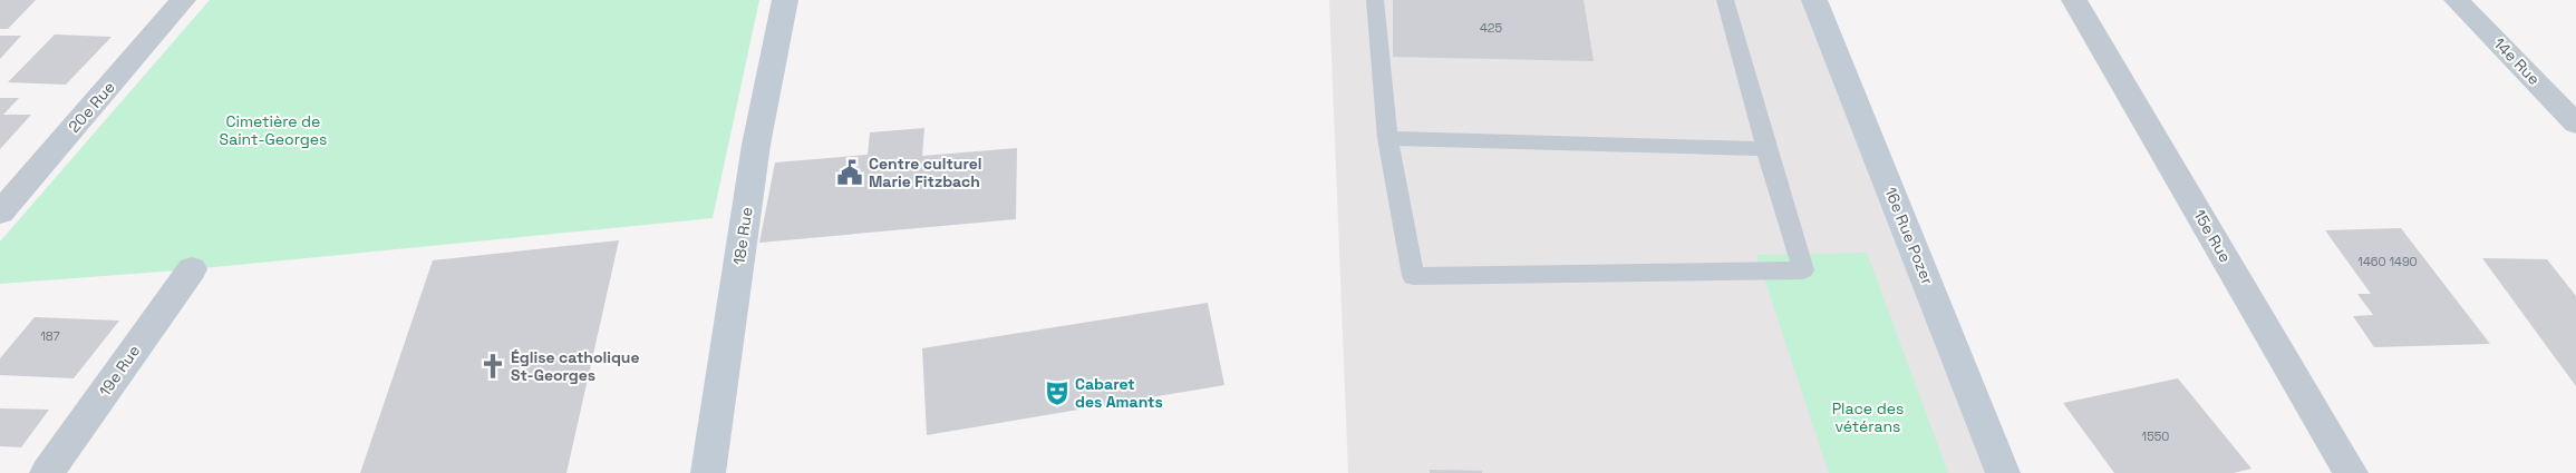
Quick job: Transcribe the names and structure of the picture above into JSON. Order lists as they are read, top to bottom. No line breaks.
{"streets":{"street":["14e Rue","20e Rue","18e Rue","16e Rue Pozer","15e Rue","19e Rue"]},"parks":["Cimetière de Saint-Georges","Place des vétérans"],"places":{"public building":["Centre culturel Marie Fitzbach"],"church":["Église catholique St-Georges"],"theatre":["Cabaret des Amants"]},"house_numbers":["425","1460 1490","187","1550"]}
